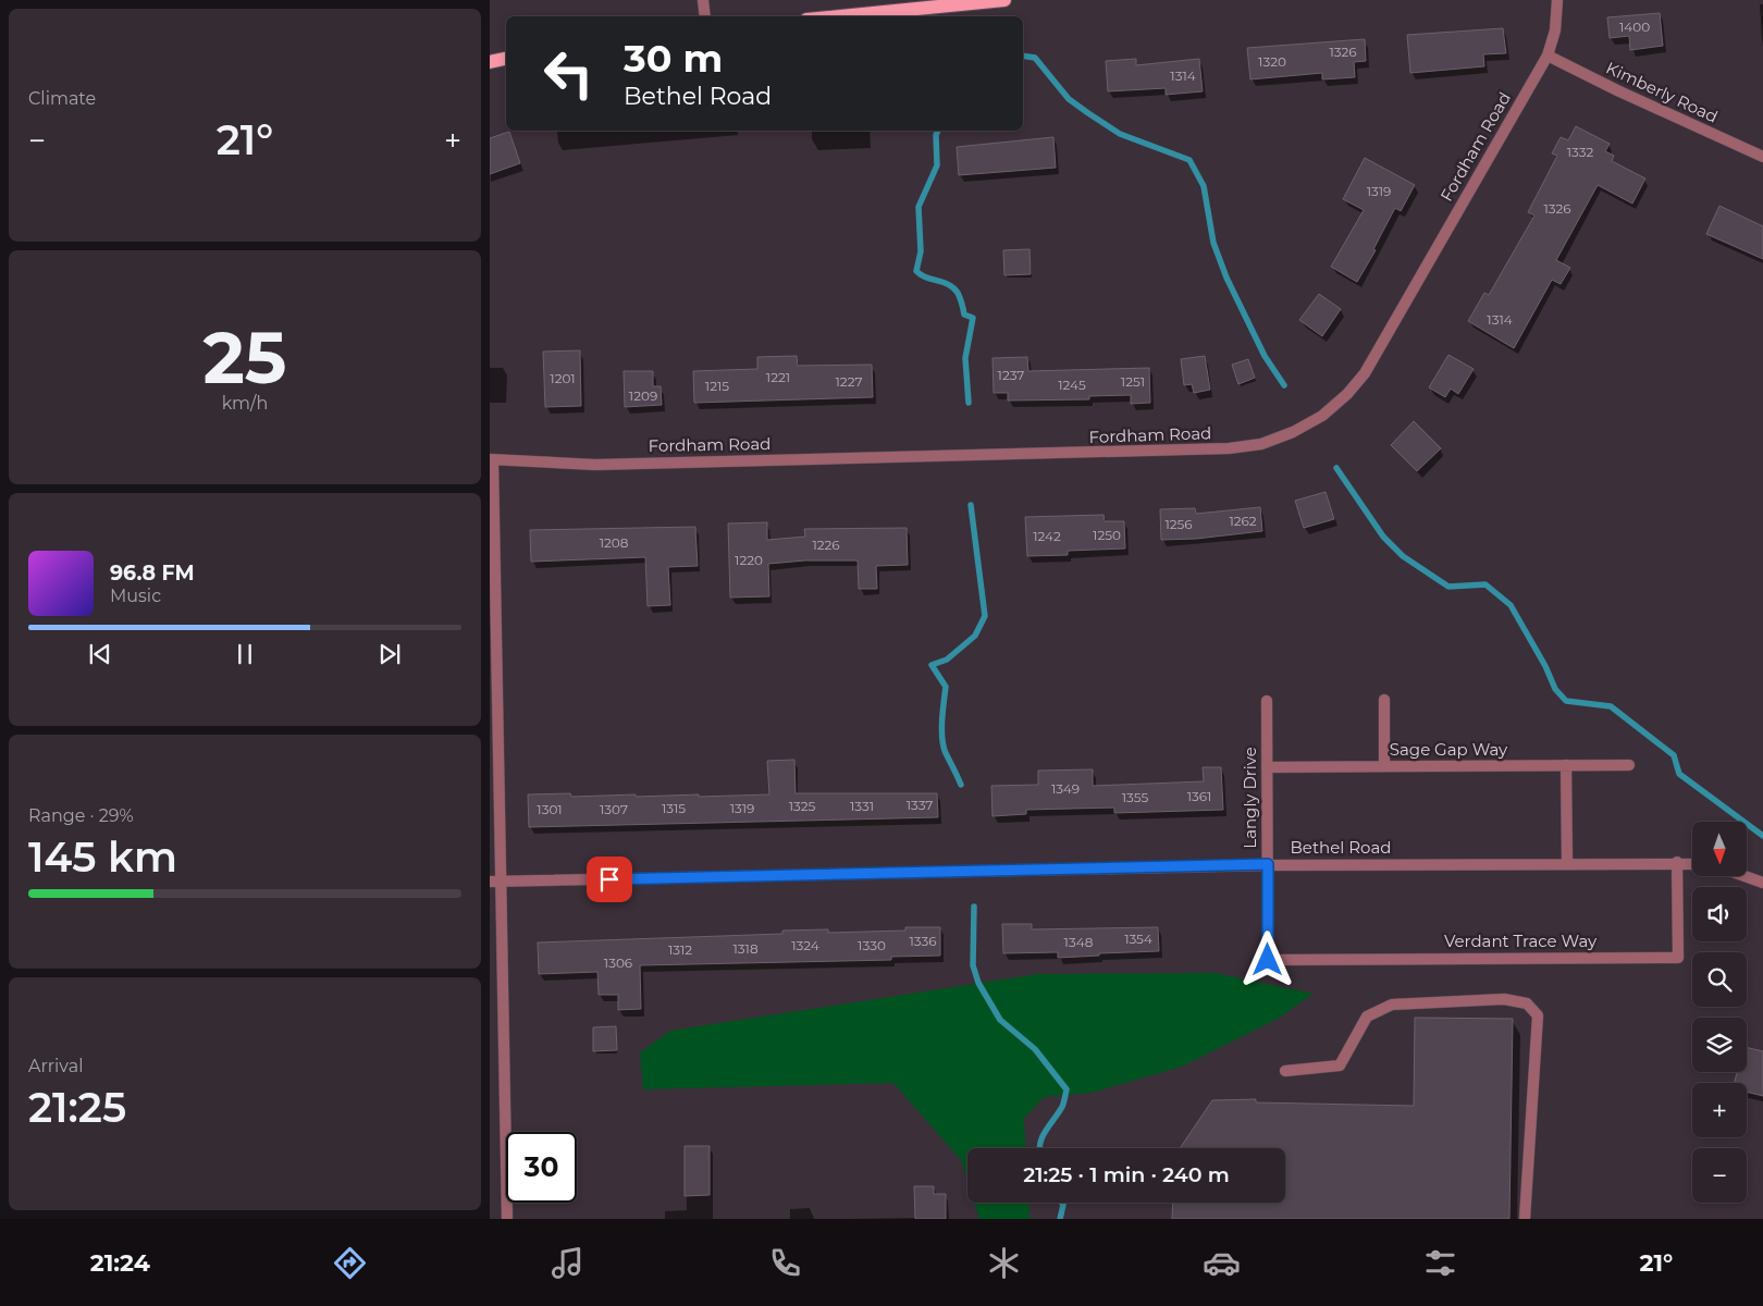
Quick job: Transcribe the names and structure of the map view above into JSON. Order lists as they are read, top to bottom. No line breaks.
{"streets":{"street":["Kimberly Road","Fordham Road","Sage Gap Way","Langly Drive","Bethel Road","Verdant Trace Way"]},"crossings":[["Kimberly Road","Fordham Road"],["Sage Gap Way","Langly Drive"],["Langly Drive","Bethel Road"],["Langly Drive","Verdant Trace Way"],["Bethel Road","Verdant Trace Way"]],"house_numbers":["1400","1326","1320","1314","1332","1319","1326","1314","1237","1221","1201","1227","1251","1245","1215","1209","1262","1256","1250","1242","1208","1226","1220","1349","1361","1355","1337","1325","1331","1315","1319","1301","1307","1354","1336","1348","1324","1330","1318","1312","1306"],"north":"bottom","page":{"tile":["Climate",["25","km/h"],["Range · 29%","145 km"],["Arrival","21:25"]],"turn":["30 m","Bethel Road"],"heat":["−","21°","+"],"song":["96.8 FM","Music"],"map_buttons":["+","−"],"limit":"30","trip":"21:25 · 1 min · 240 m","tabs":["21:24","21°"]}}
